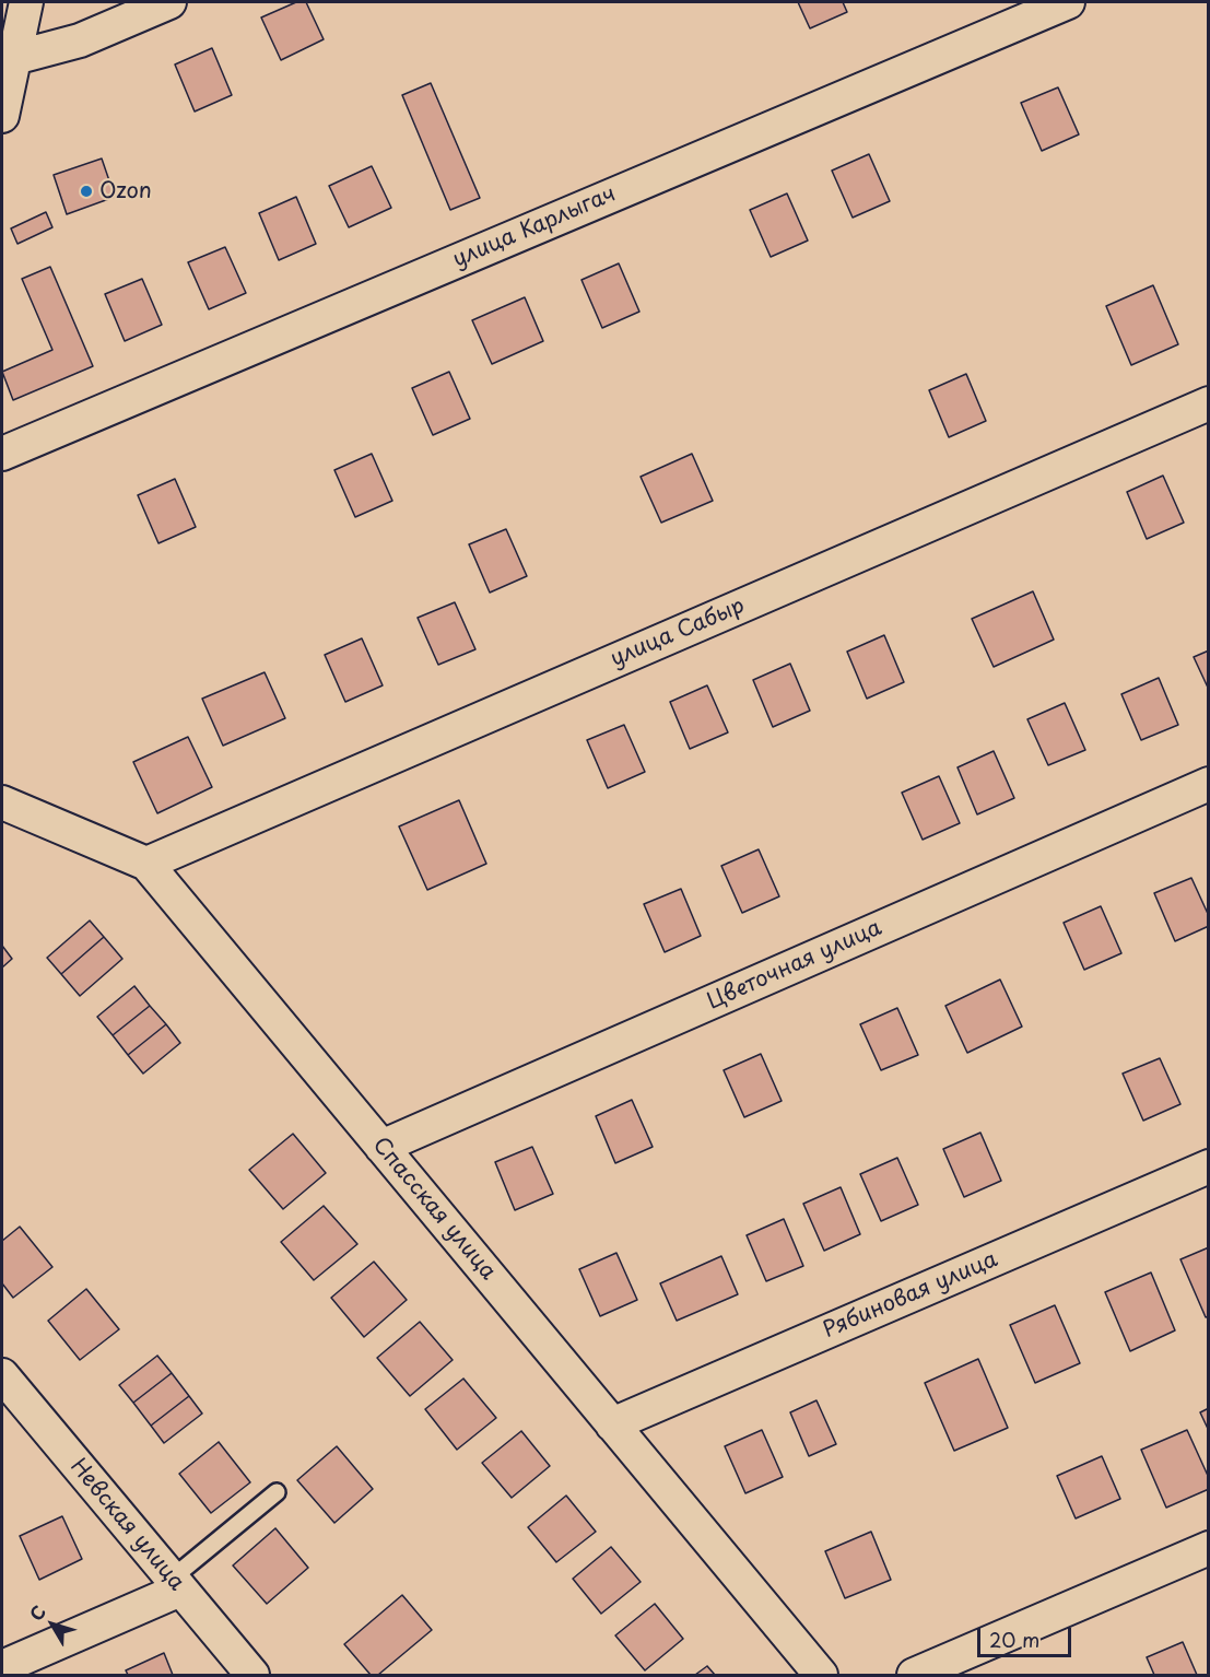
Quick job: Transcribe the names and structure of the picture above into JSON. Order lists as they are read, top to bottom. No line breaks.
{"streets":{"street":["улица Карлыгач","улица Сабыр","Цветочная улица","Спасская улица","Рябиновая улица","Невская улица"]},"crossings":[["улица Сабыр","Спасская улица"],["Цветочная улица","Спасская улица"],["Спасская улица","Рябиновая улица"]],"places":["Ozon"],"scale_bar":"20 m","north":"top left"}
